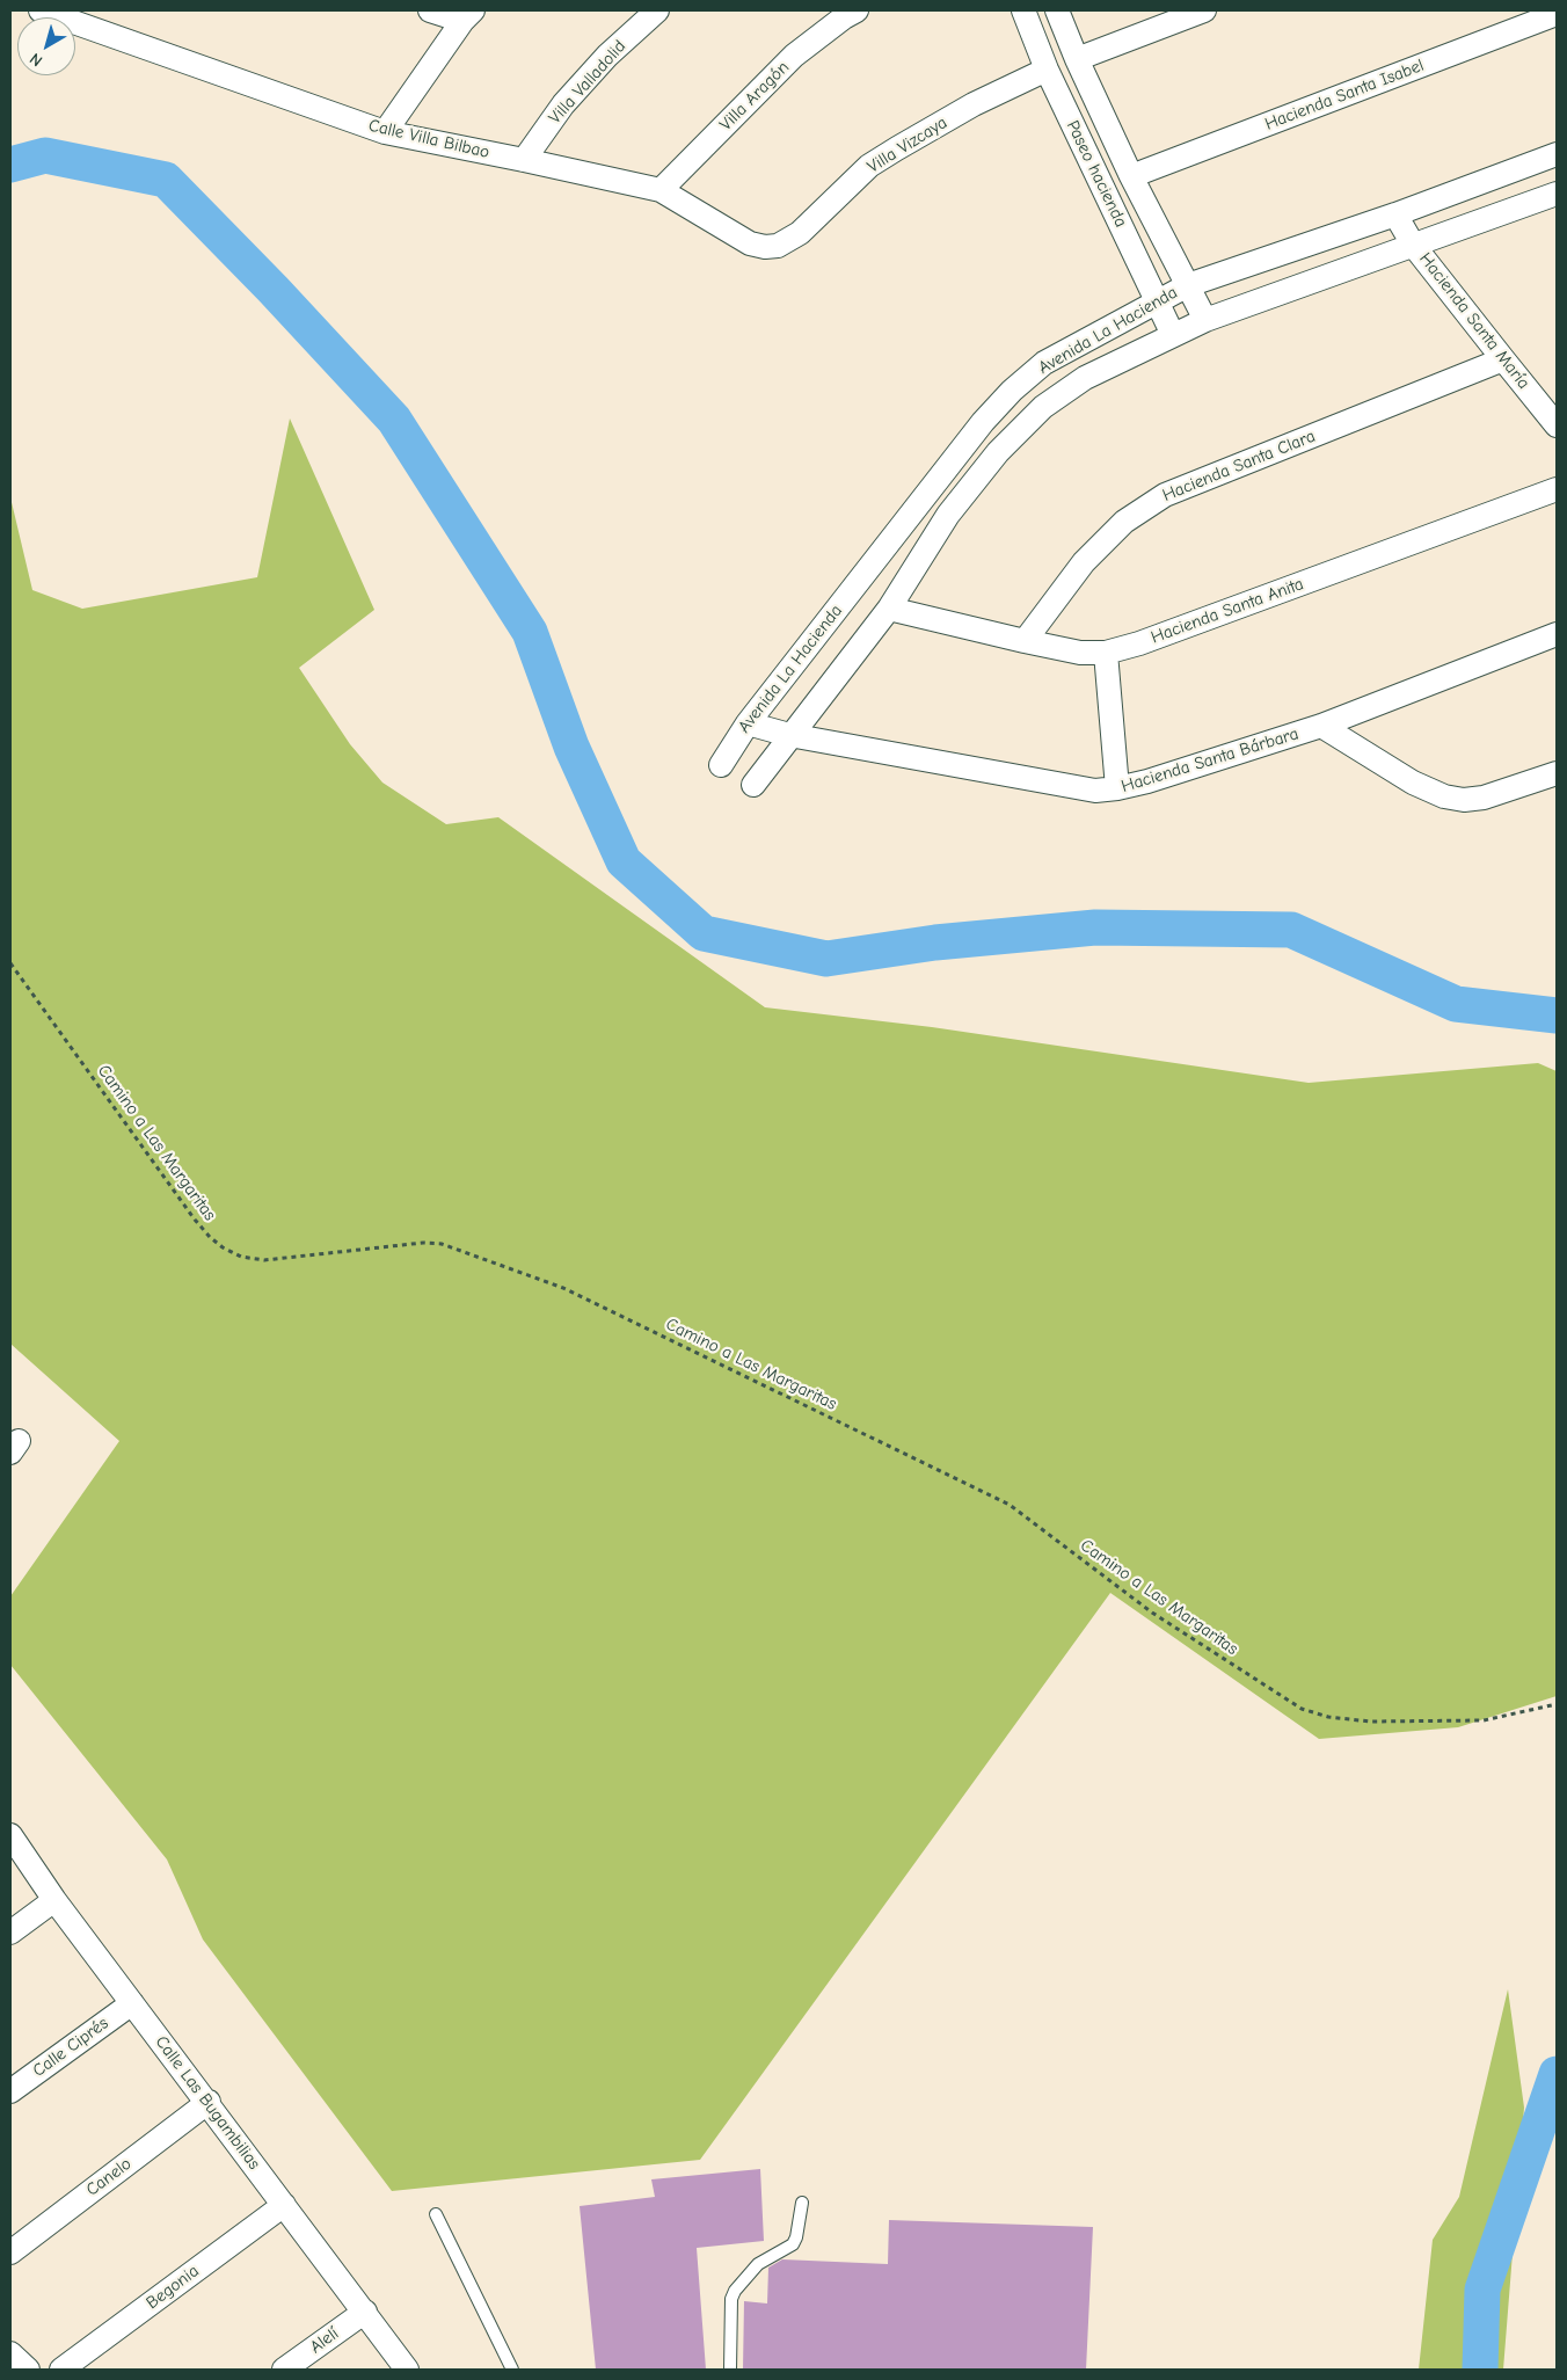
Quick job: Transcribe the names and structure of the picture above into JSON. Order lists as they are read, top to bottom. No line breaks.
{"streets":{"street":["Villa Valladolid","Hacienda Santa Isabel","Villa Aragón","Calle Villa Bilbao","Villa Vizcaya","Paseo hacienda","Hacienda Santa María","Avenida La Hacienda","Hacienda Santa Clara","Hacienda Santa Anita","Hacienda Santa Bárbara","Calle Ciprés","Calle Las Bugambilias","Canelo","Begonia","Alelí"],"path":["Camino a Las Margaritas"]},"crossings":[["Villa Valladolid","Calle Villa Bilbao"],["Hacienda Santa Isabel","Paseo hacienda"],["Villa Aragón","Calle Villa Bilbao"],["Calle Villa Bilbao","Villa Vizcaya"],["Villa Vizcaya","Paseo hacienda"],["Paseo hacienda","Avenida La Hacienda"],["Hacienda Santa María","Avenida La Hacienda"],["Hacienda Santa María","Hacienda Santa Clara"],["Avenida La Hacienda","Hacienda Santa Anita"],["Avenida La Hacienda","Hacienda Santa Bárbara"],["Hacienda Santa Clara","Hacienda Santa Anita"],["Calle Ciprés","Calle Las Bugambilias"],["Calle Las Bugambilias","Canelo"],["Calle Las Bugambilias","Begonia"],["Calle Las Bugambilias","Alelí"]],"north":"bottom left"}
